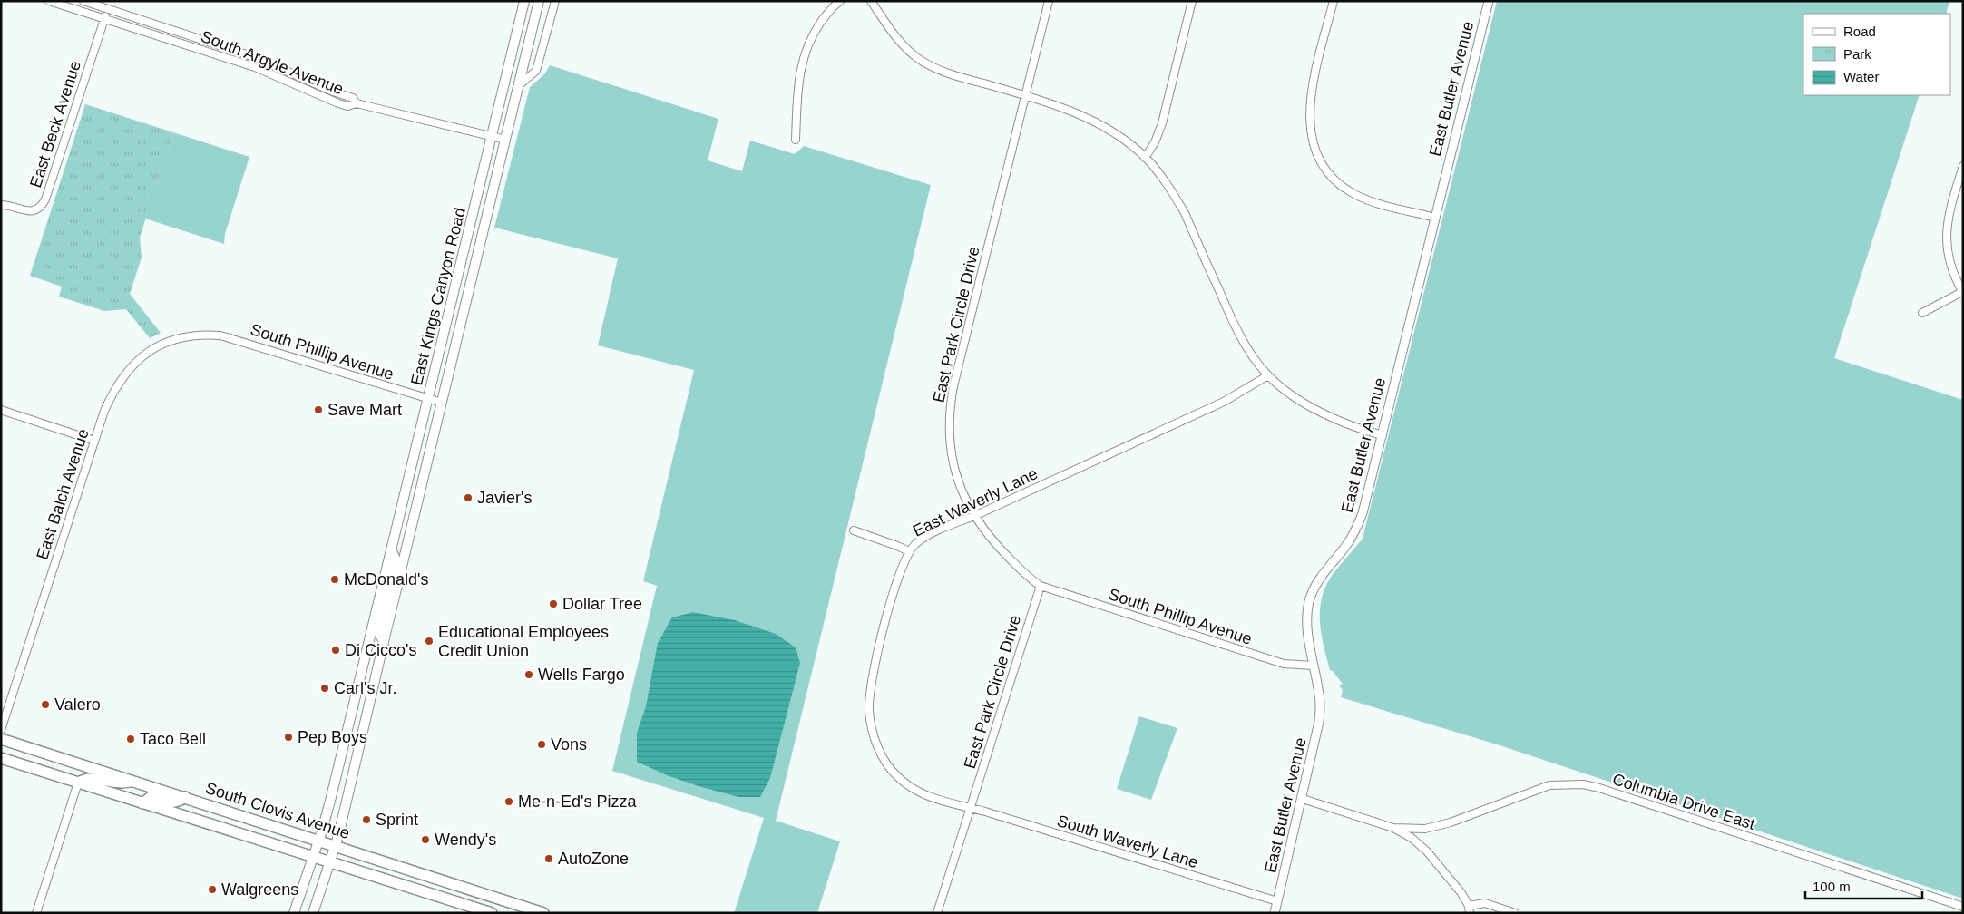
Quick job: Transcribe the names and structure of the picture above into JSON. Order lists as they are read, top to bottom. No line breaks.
{"streets":{"main road":["East Kings Canyon Road","South Clovis Avenue"],"street":["South Argyle Avenue","East Butler Avenue","East Beck Avenue","East Park Circle Drive","South Phillip Avenue","East Balch Avenue","East Waverly Lane","Columbia Drive East","South Waverly Lane"]},"crossings":[["South Argyle Avenue","East Beck Avenue"],["South Argyle Avenue","East Kings Canyon Road"],["East Butler Avenue","South Phillip Avenue"],["East Butler Avenue","South Waverly Lane"],["East Kings Canyon Road","South Phillip Avenue"],["East Kings Canyon Road","South Clovis Avenue"],["East Park Circle Drive","South Phillip Avenue"],["East Park Circle Drive","East Waverly Lane"],["East Park Circle Drive","South Waverly Lane"],["South Phillip Avenue","East Balch Avenue"],["East Waverly Lane","South Waverly Lane"]],"places":["Save Mart","Javier's","McDonald's","Dollar Tree","Educational Employees Credit Union","Di Cicco's","Wells Fargo","Carl's Jr.","Valero","Pep Boys","Taco Bell","Vons","Me-n-Ed's Pizza","Sprint","Wendy's","AutoZone","Walgreens"],"legend":["Road","Park","Water"],"scale_bar":"100 m"}
